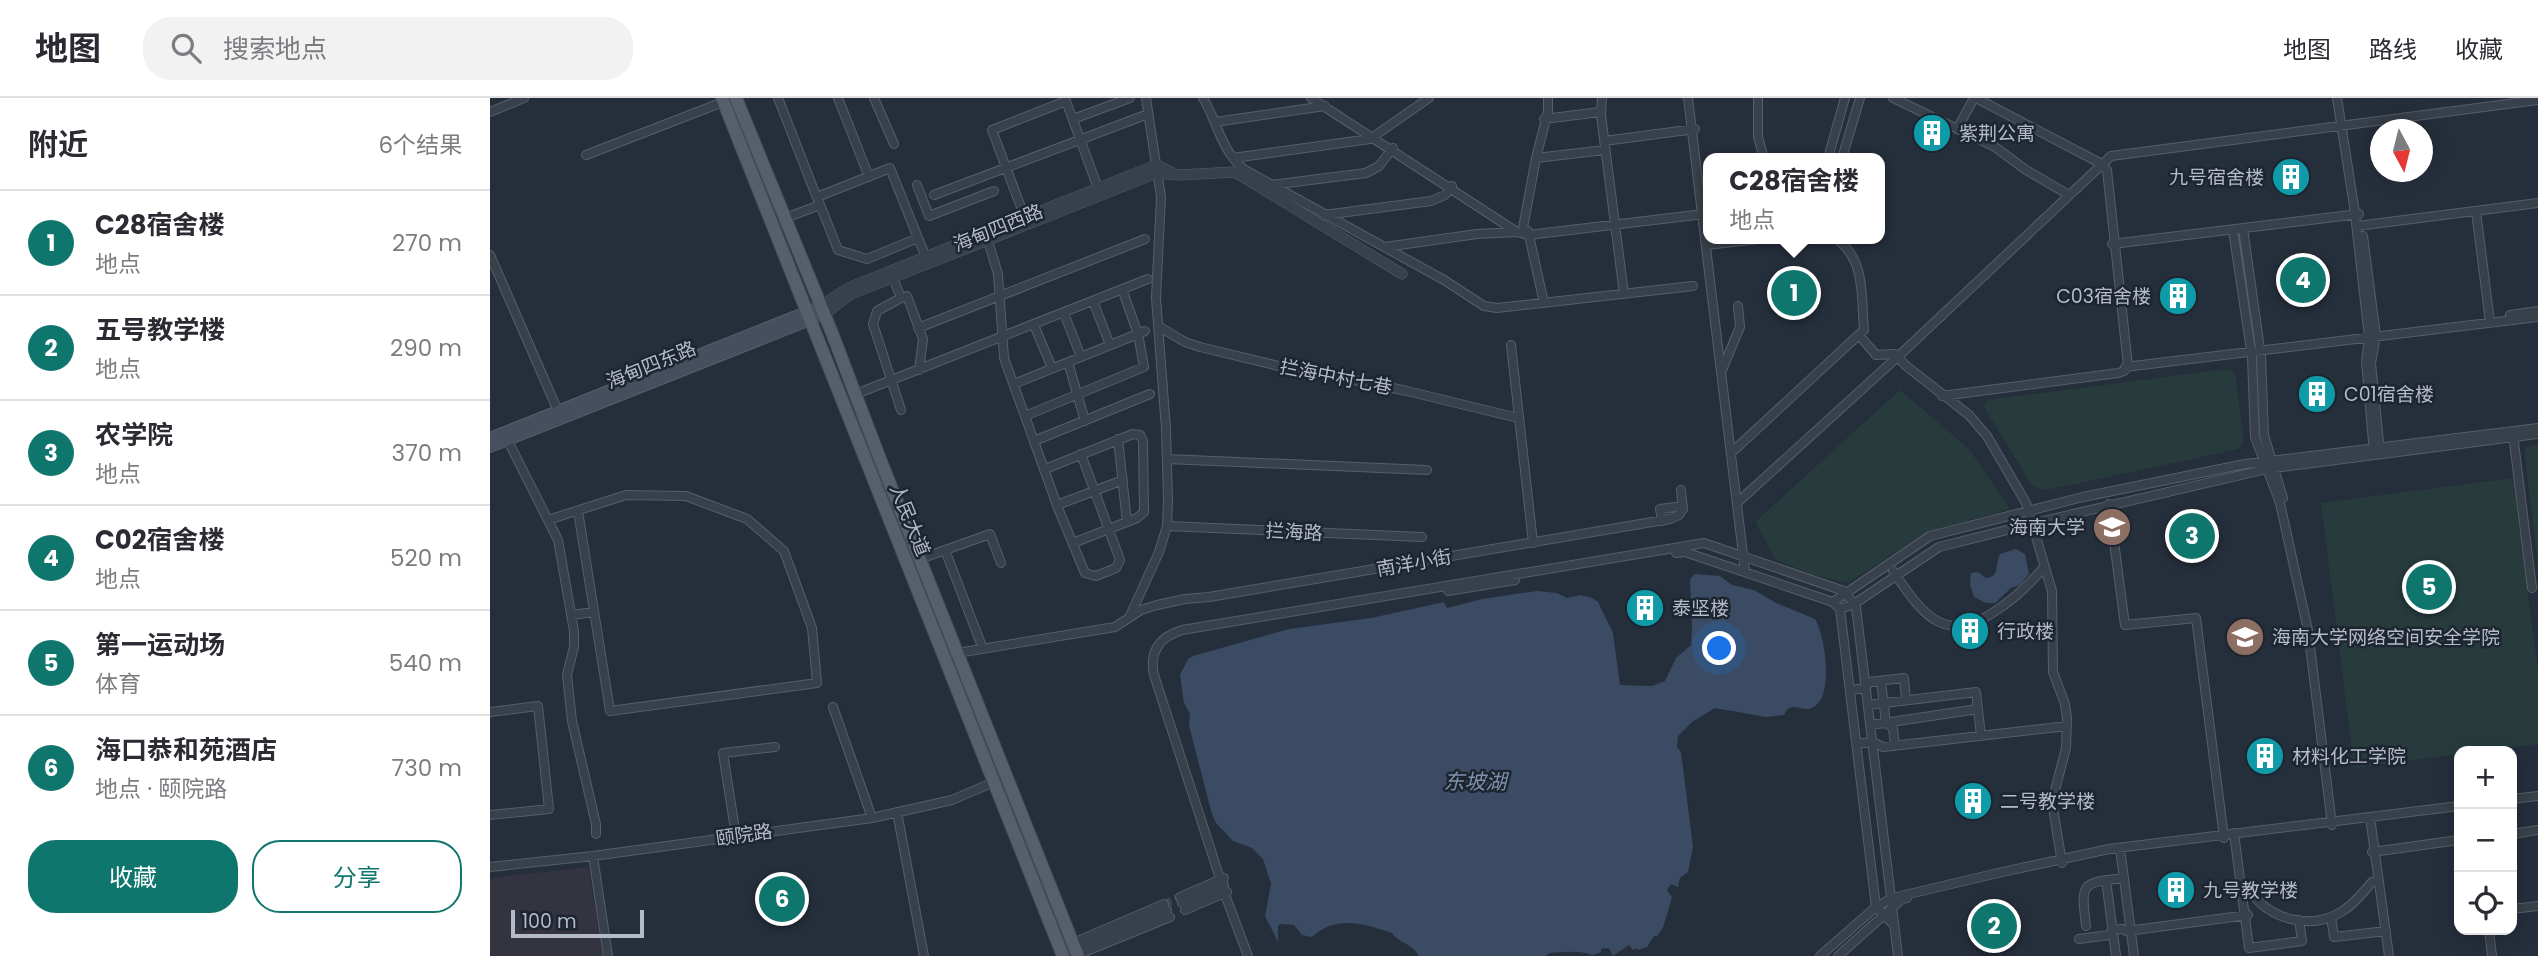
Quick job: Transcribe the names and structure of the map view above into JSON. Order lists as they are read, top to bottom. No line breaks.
{"streets":{"main road":["海甸四东路","人民大道"],"street":["海甸四西路","拦海中村七巷","拦海路","南洋小街","颐院路"]},"crossings":[["海甸四西路","海甸四东路"],["海甸四西路","人民大道"],["海甸四东路","人民大道"],["人民大道","南洋小街"],["人民大道","颐院路"]],"water":["东坡湖"],"places":{"building":["紫荆公寓","九号宿舍楼","C03宿舍楼","C01宿舍楼","泰坚楼","行政楼","材料化工学院","二号教学楼","九号教学楼"],"school or university":["海南大学","海南大学网络空间安全学院"]},"scale_bar":"100 m","north":"bottom","page":{"header":"地图","search":"搜索地点","nav":["地图","路线","收藏"],"heading":["附近","6个结果"],"popup":["C28宿舍楼","地点"],"list":[{"mark":"1","name":"C28宿舍楼","note":"地点","value":"270 m"},{"mark":"2","name":"五号教学楼","note":"地点","value":"290 m"},{"mark":"3","name":"农学院","note":"地点","value":"370 m"},{"mark":"4","name":"C02宿舍楼","note":"地点","value":"520 m"},{"mark":"5","name":"第一运动场","note":"体育","value":"540 m"},{"mark":"6","name":"海口恭和苑酒店","note":"地点 · 颐院路","value":"730 m"}],"pins":["4","1","3","5","6","2"],"map_buttons":["+","−"],"buttons":["收藏","分享"],"scale":"100 m"}}
